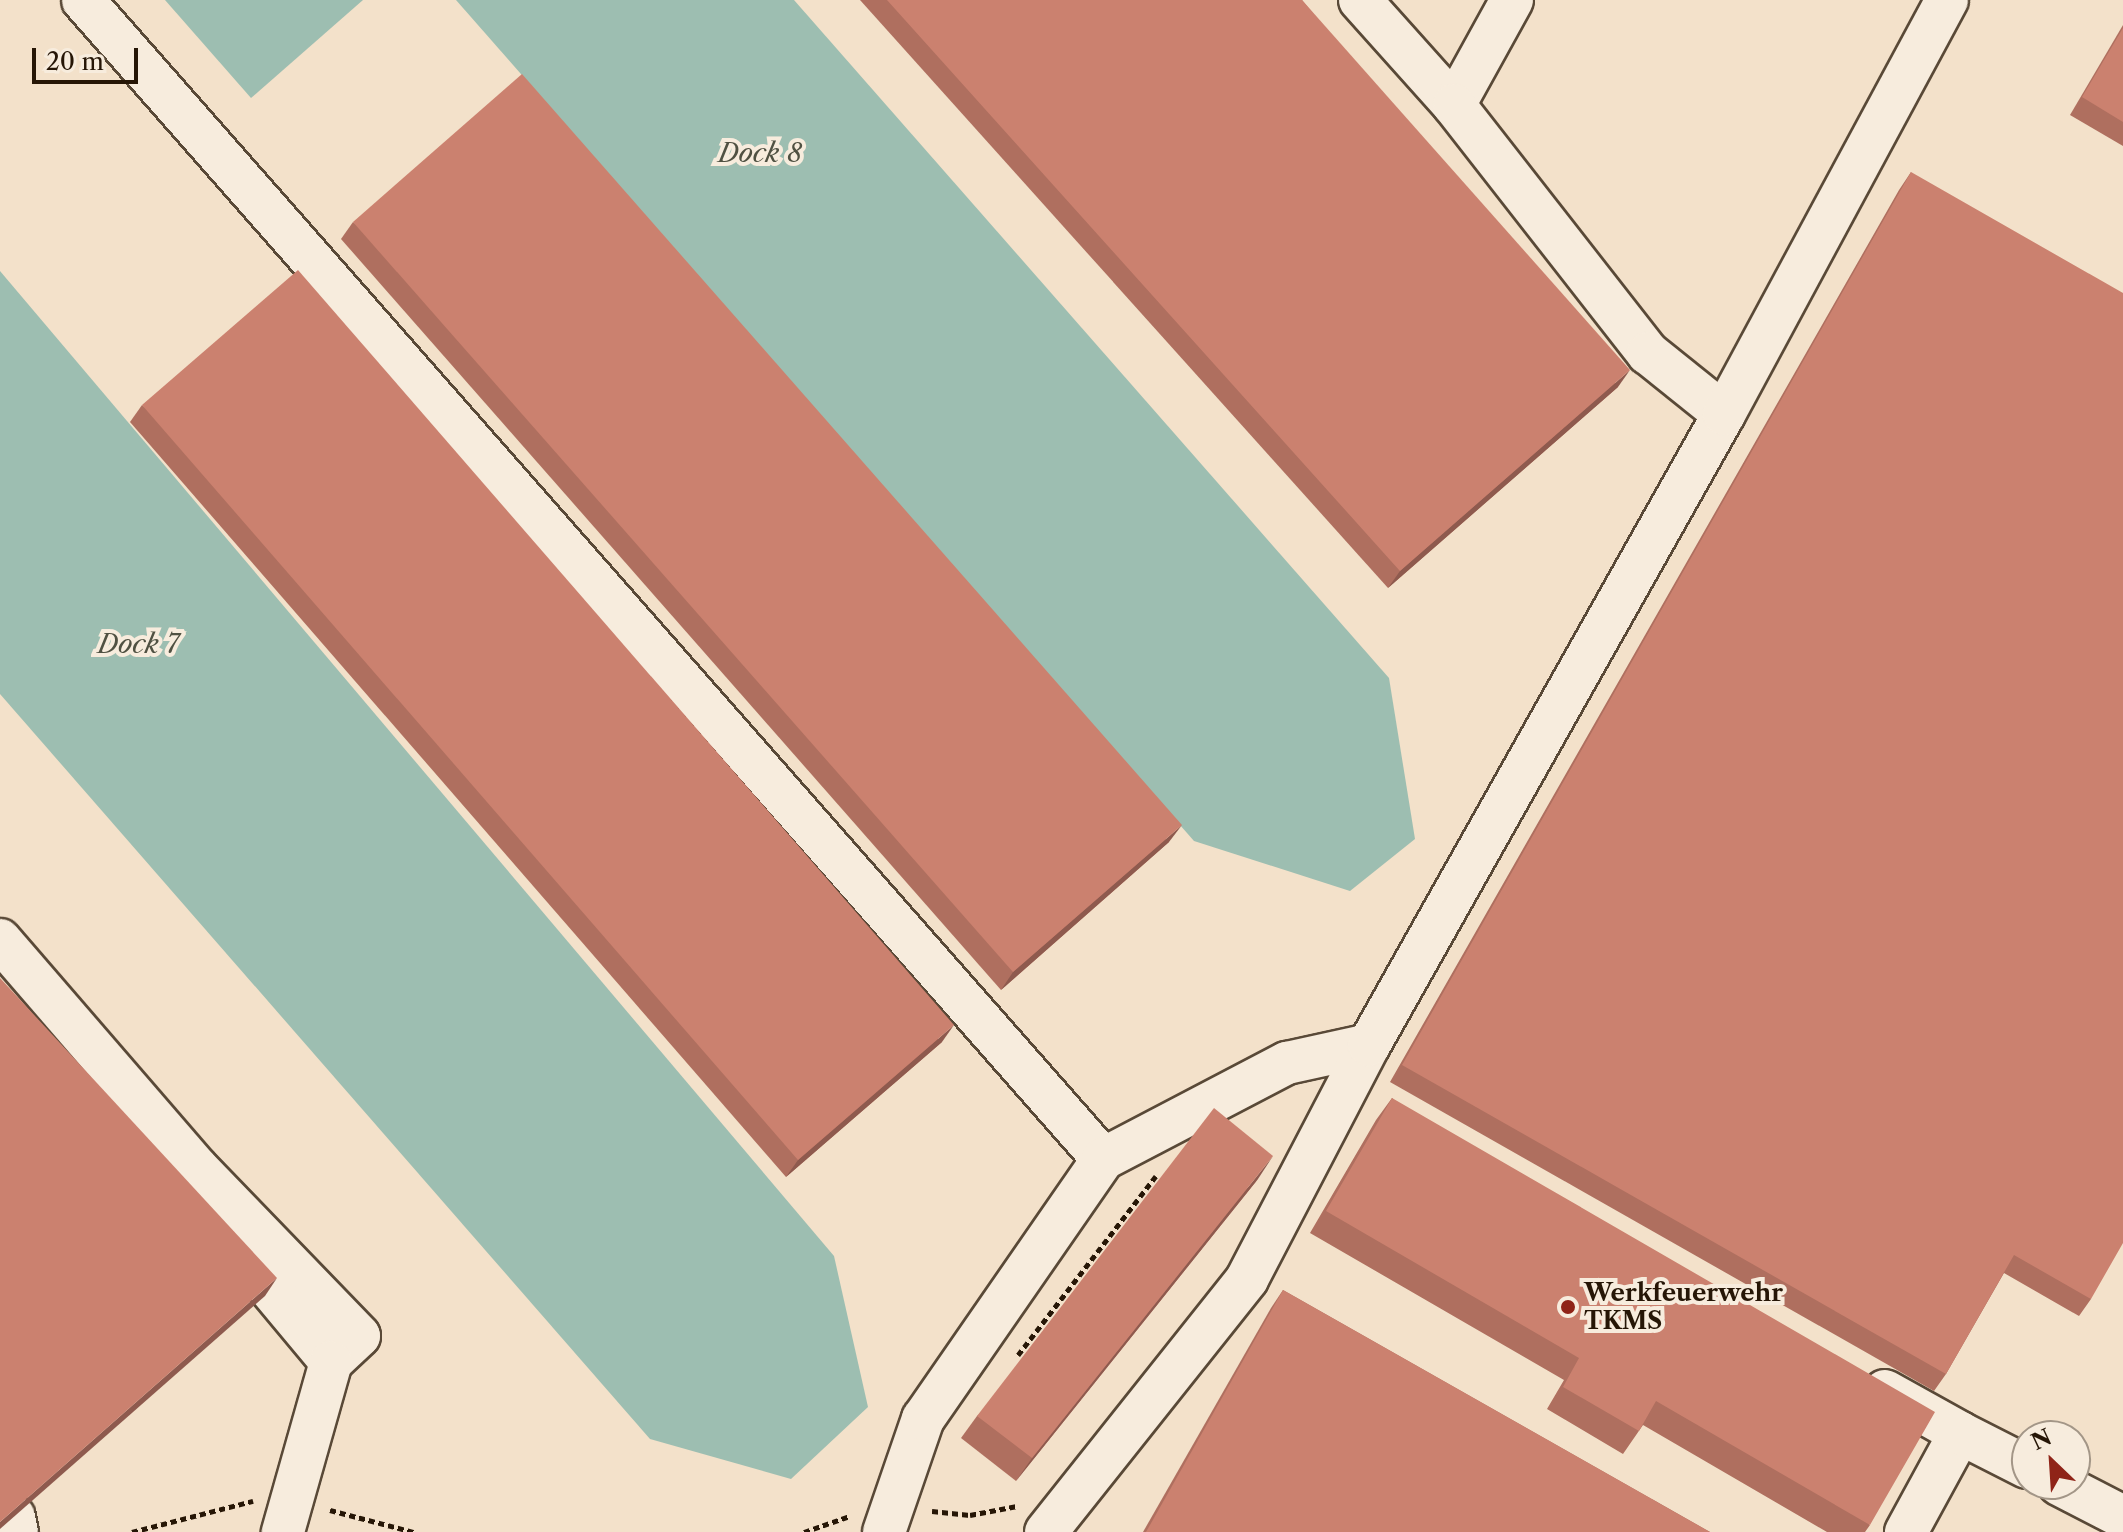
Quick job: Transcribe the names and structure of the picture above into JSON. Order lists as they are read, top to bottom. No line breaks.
{"water":["Dock 8","Dock 7"],"places":["Werkfeuerwehr TKMS"],"scale_bar":"20 m","north":"top left"}
